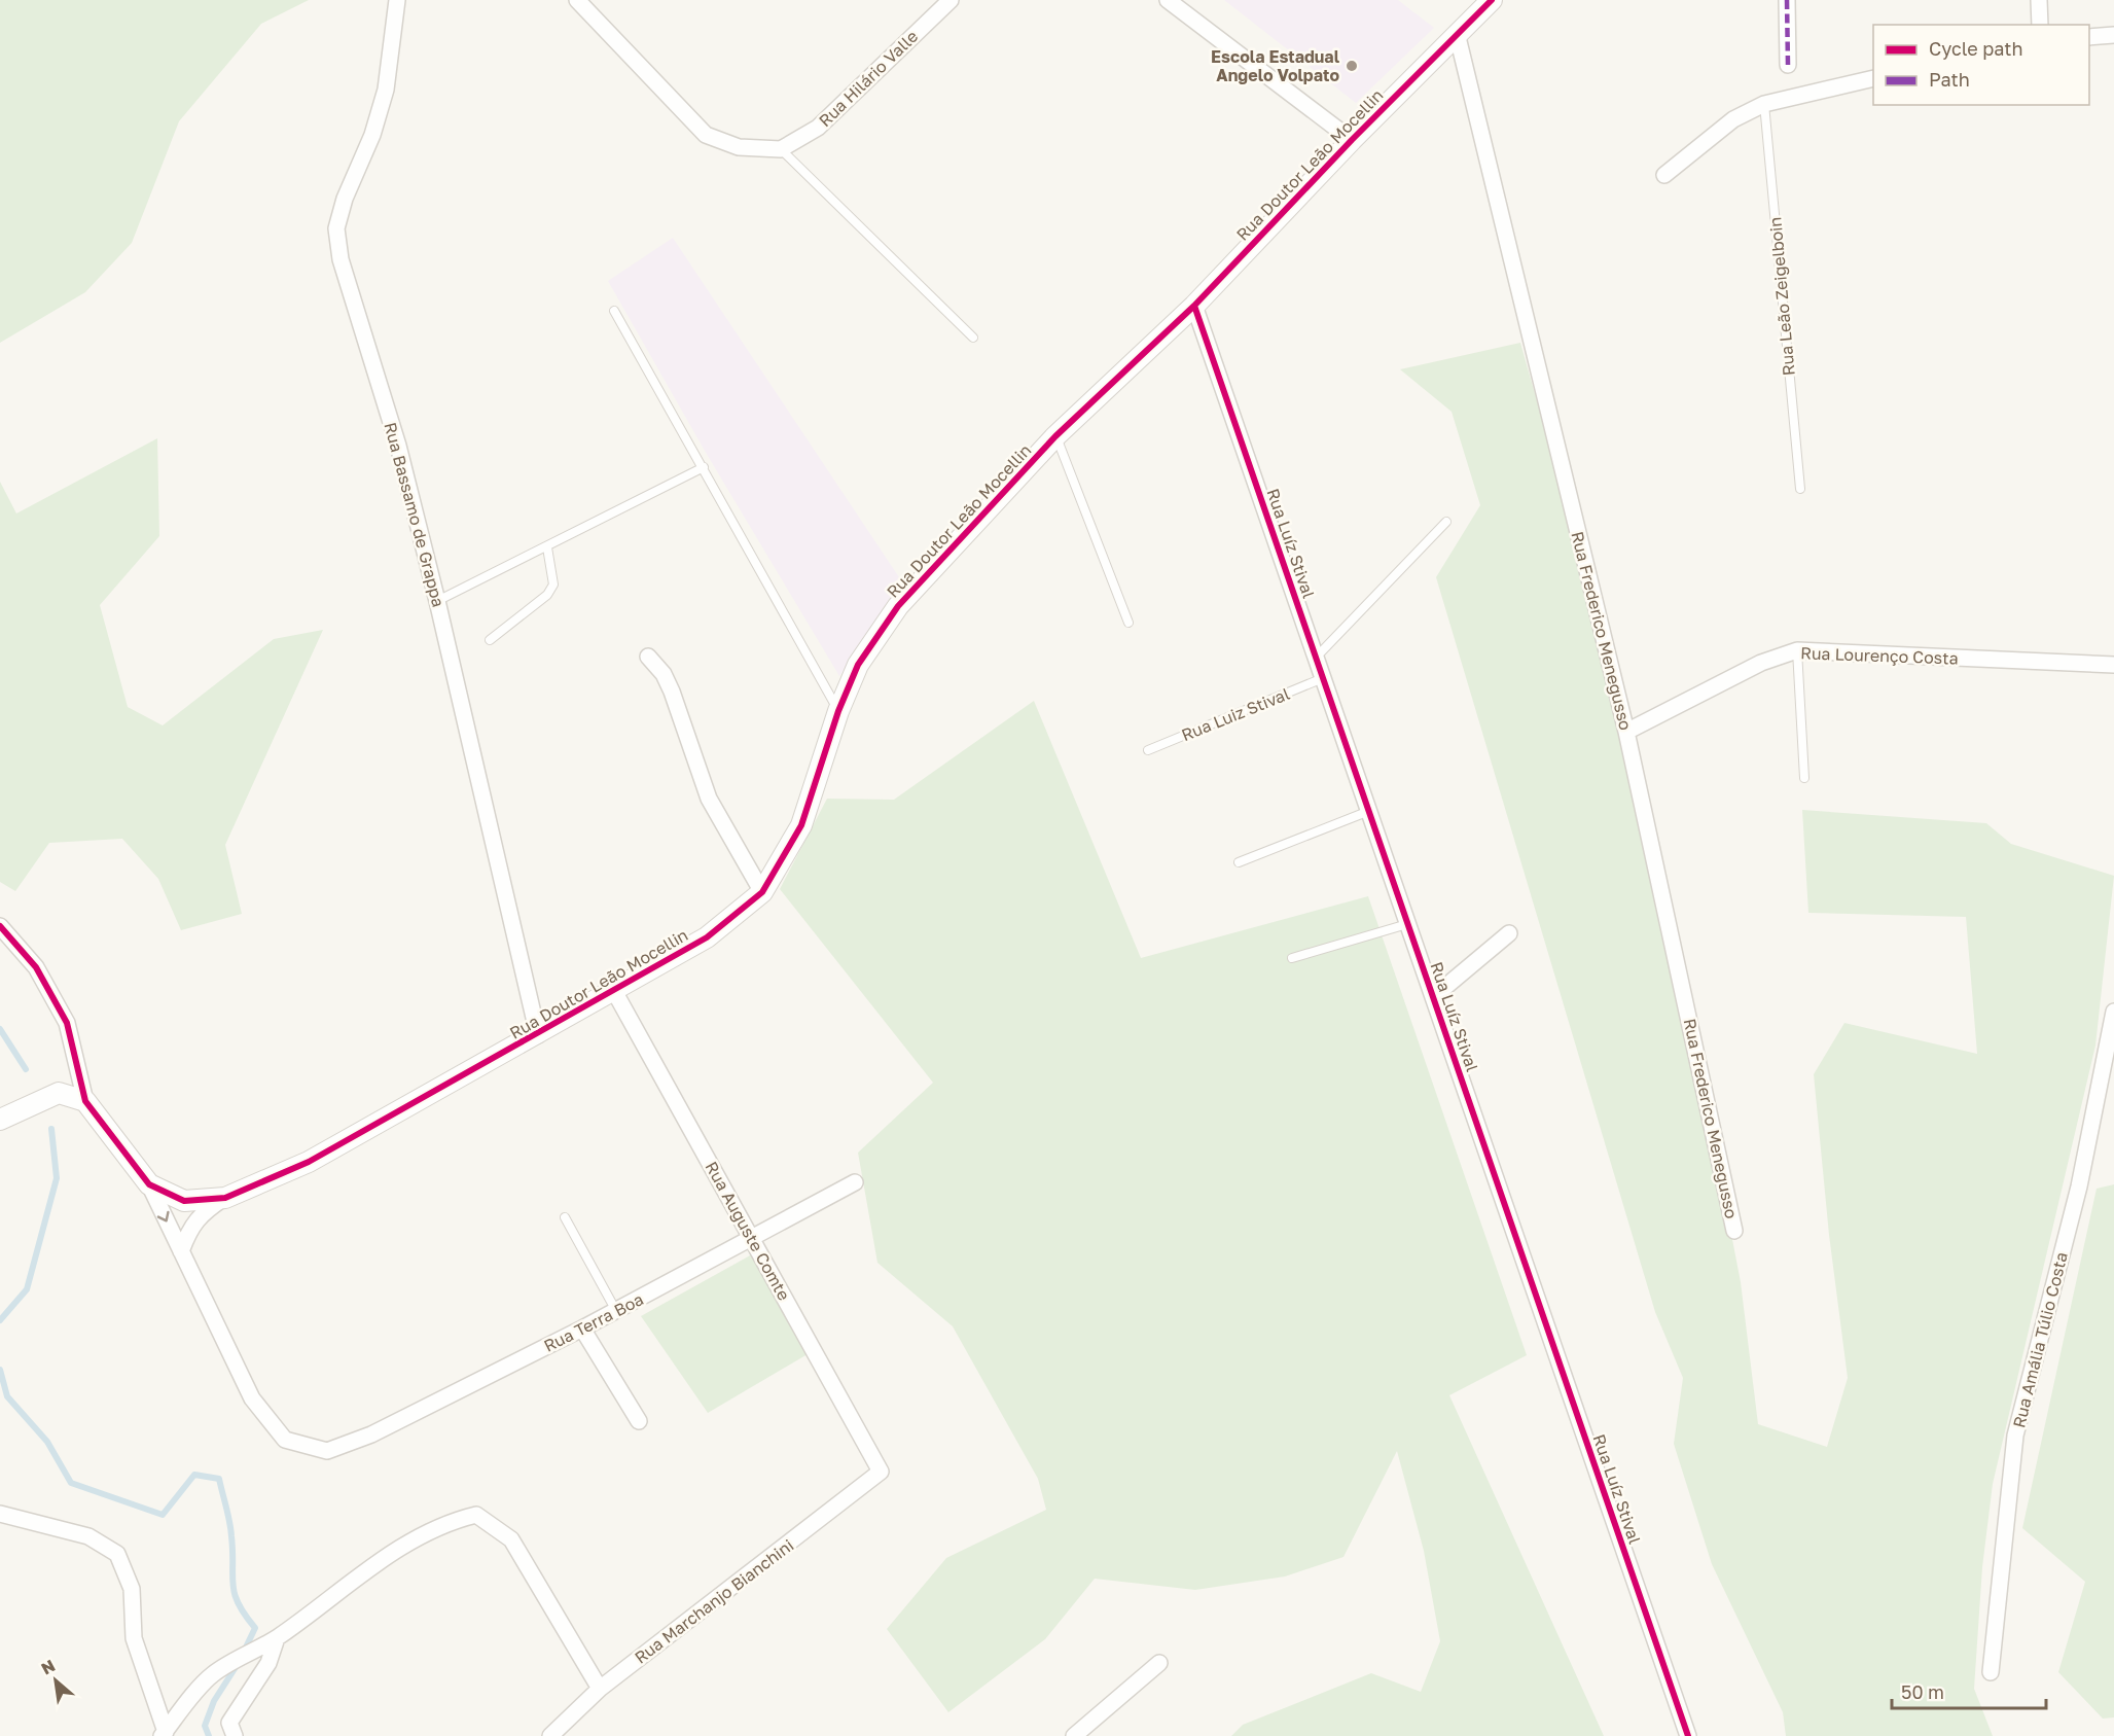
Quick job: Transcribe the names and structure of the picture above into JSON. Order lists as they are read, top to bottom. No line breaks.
{"streets":{"street":["Rua Hilário Valle","Rua Doutor Leão Mocellin","Rua Bassamo de Grappa","Rua Luíz Stival","Rua Frederico Menegusso","Rua Lourenço Costa","Rua Auguste Comte","Rua Terra Boa","Rua Amália Túlio Costa","Rua Marchanjo Bianchini"],"lane":["Rua Leão Zeigelboin","Rua Luiz Stival"]},"crossings":[["Rua Doutor Leão Mocellin","Rua Bassamo de Grappa"],["Rua Doutor Leão Mocellin","Rua Luíz Stival"],["Rua Doutor Leão Mocellin","Rua Frederico Menegusso"],["Rua Doutor Leão Mocellin","Rua Auguste Comte"],["Rua Luíz Stival","Rua Luiz Stival"],["Rua Frederico Menegusso","Rua Lourenço Costa"],["Rua Auguste Comte","Rua Terra Boa"],["Rua Auguste Comte","Rua Marchanjo Bianchini"]],"places":["Escola Estadual Angelo Volpato"],"legend":["Cycle path","Path"],"scale_bar":"50 m","north":"top left"}
